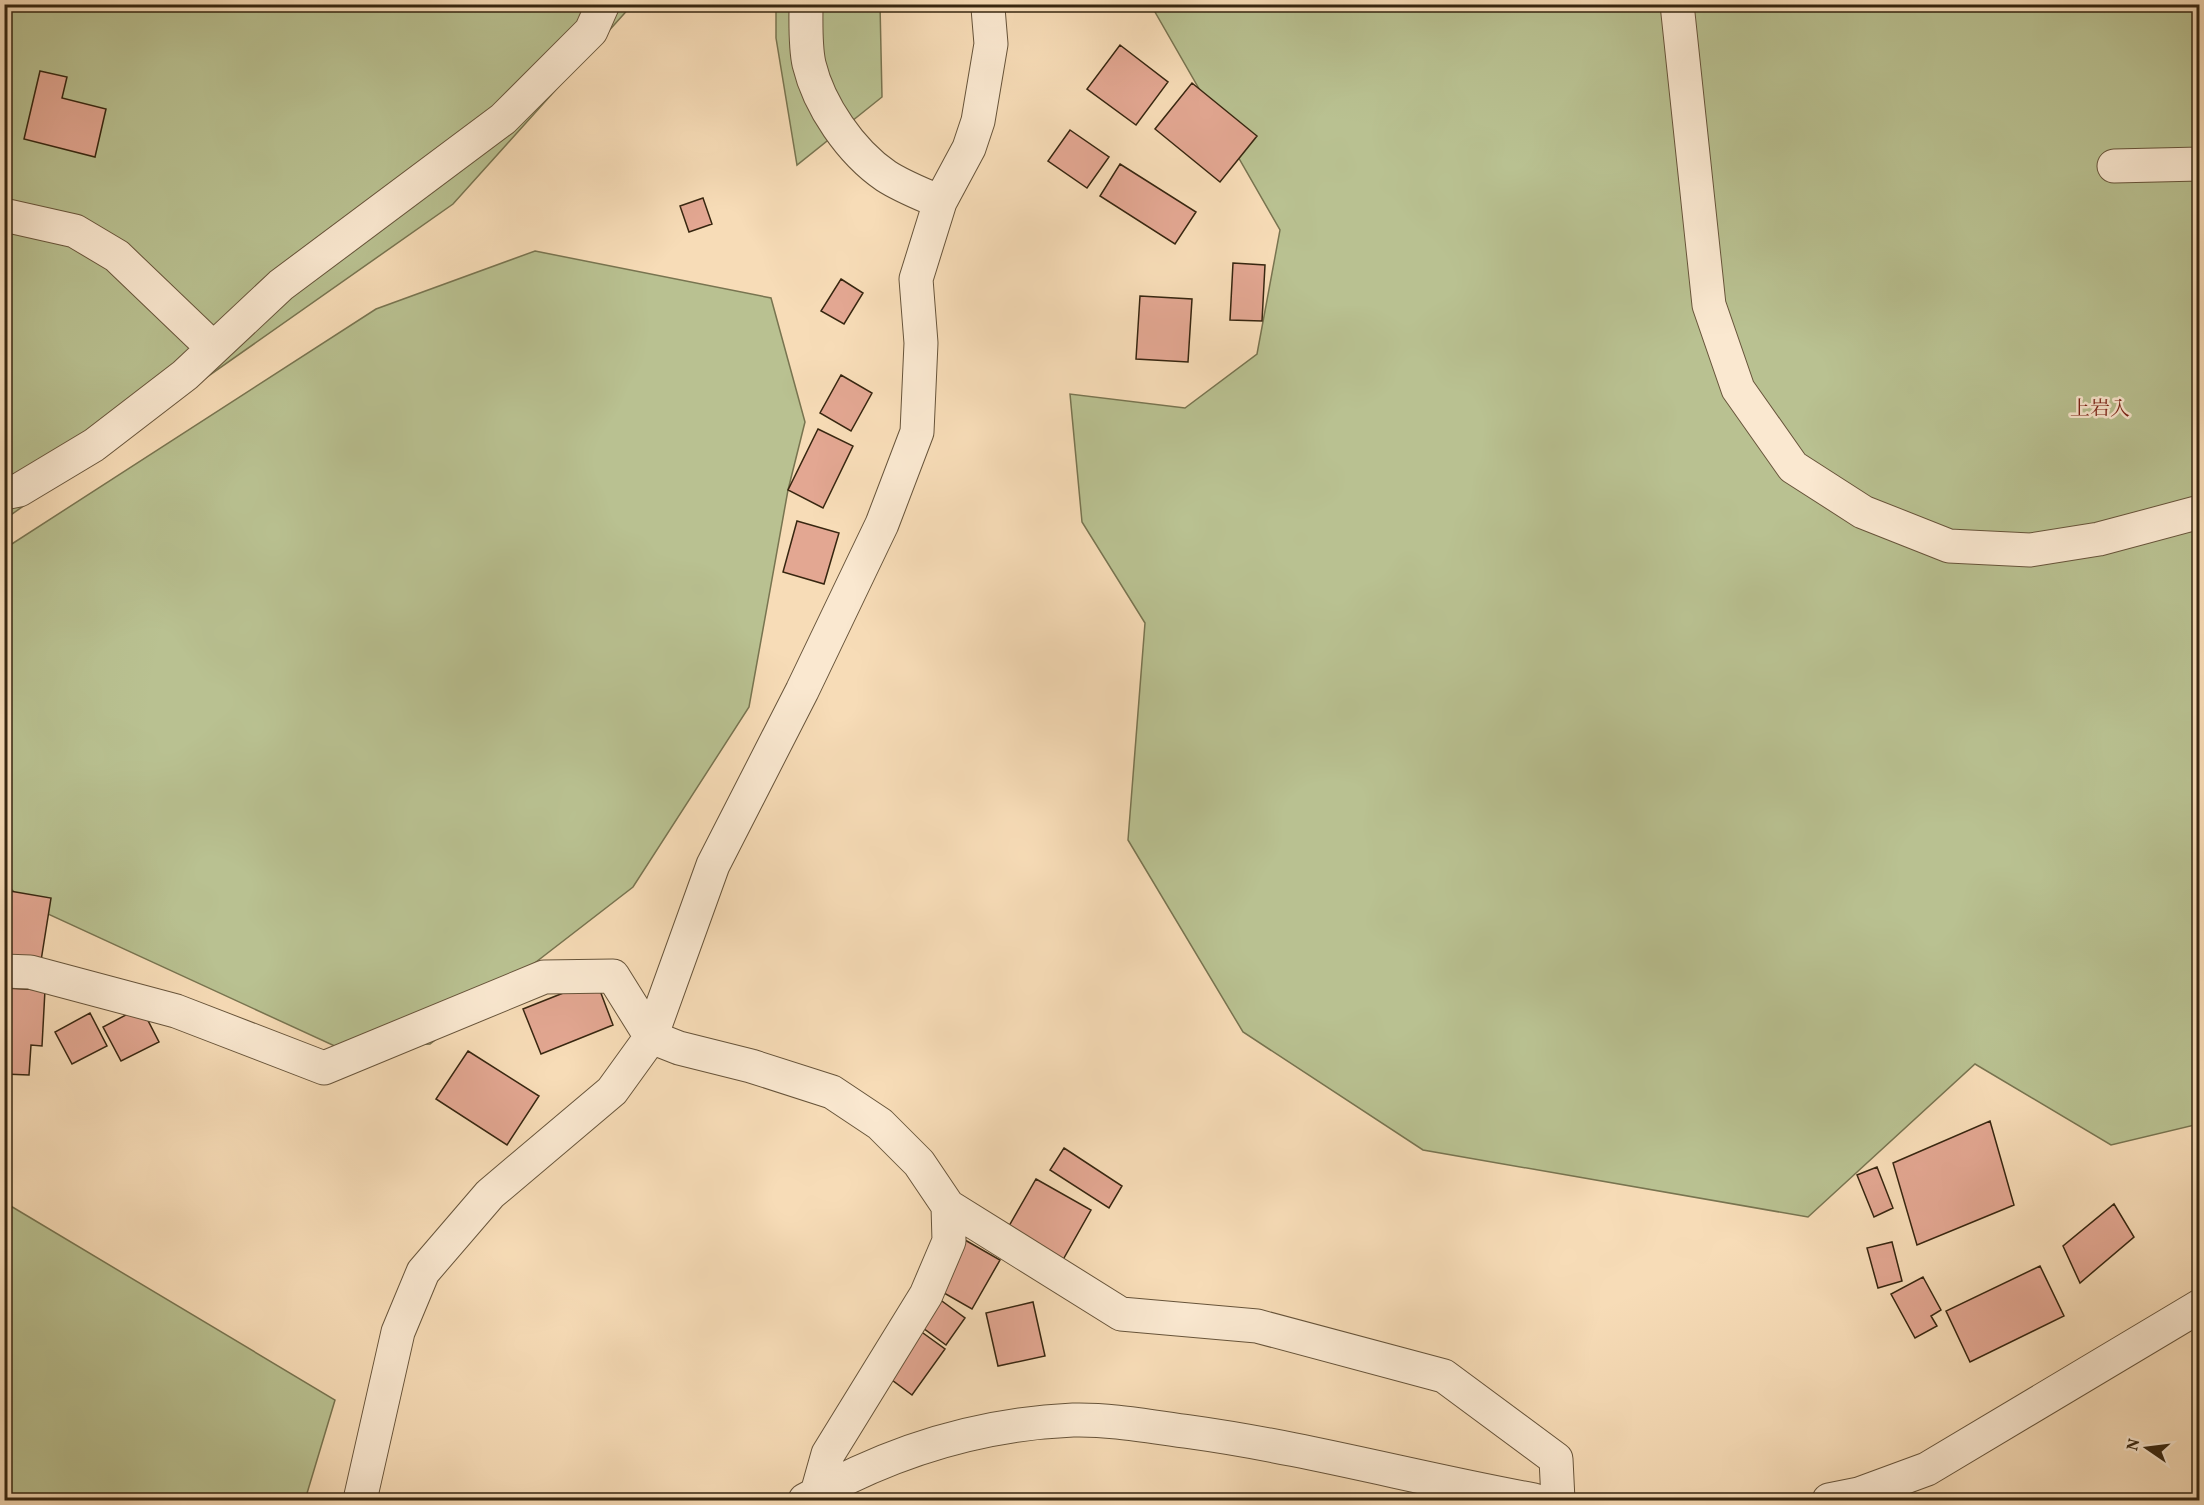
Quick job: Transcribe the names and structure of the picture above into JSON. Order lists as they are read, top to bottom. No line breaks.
{"districts":["上岩入"],"north":"left"}
